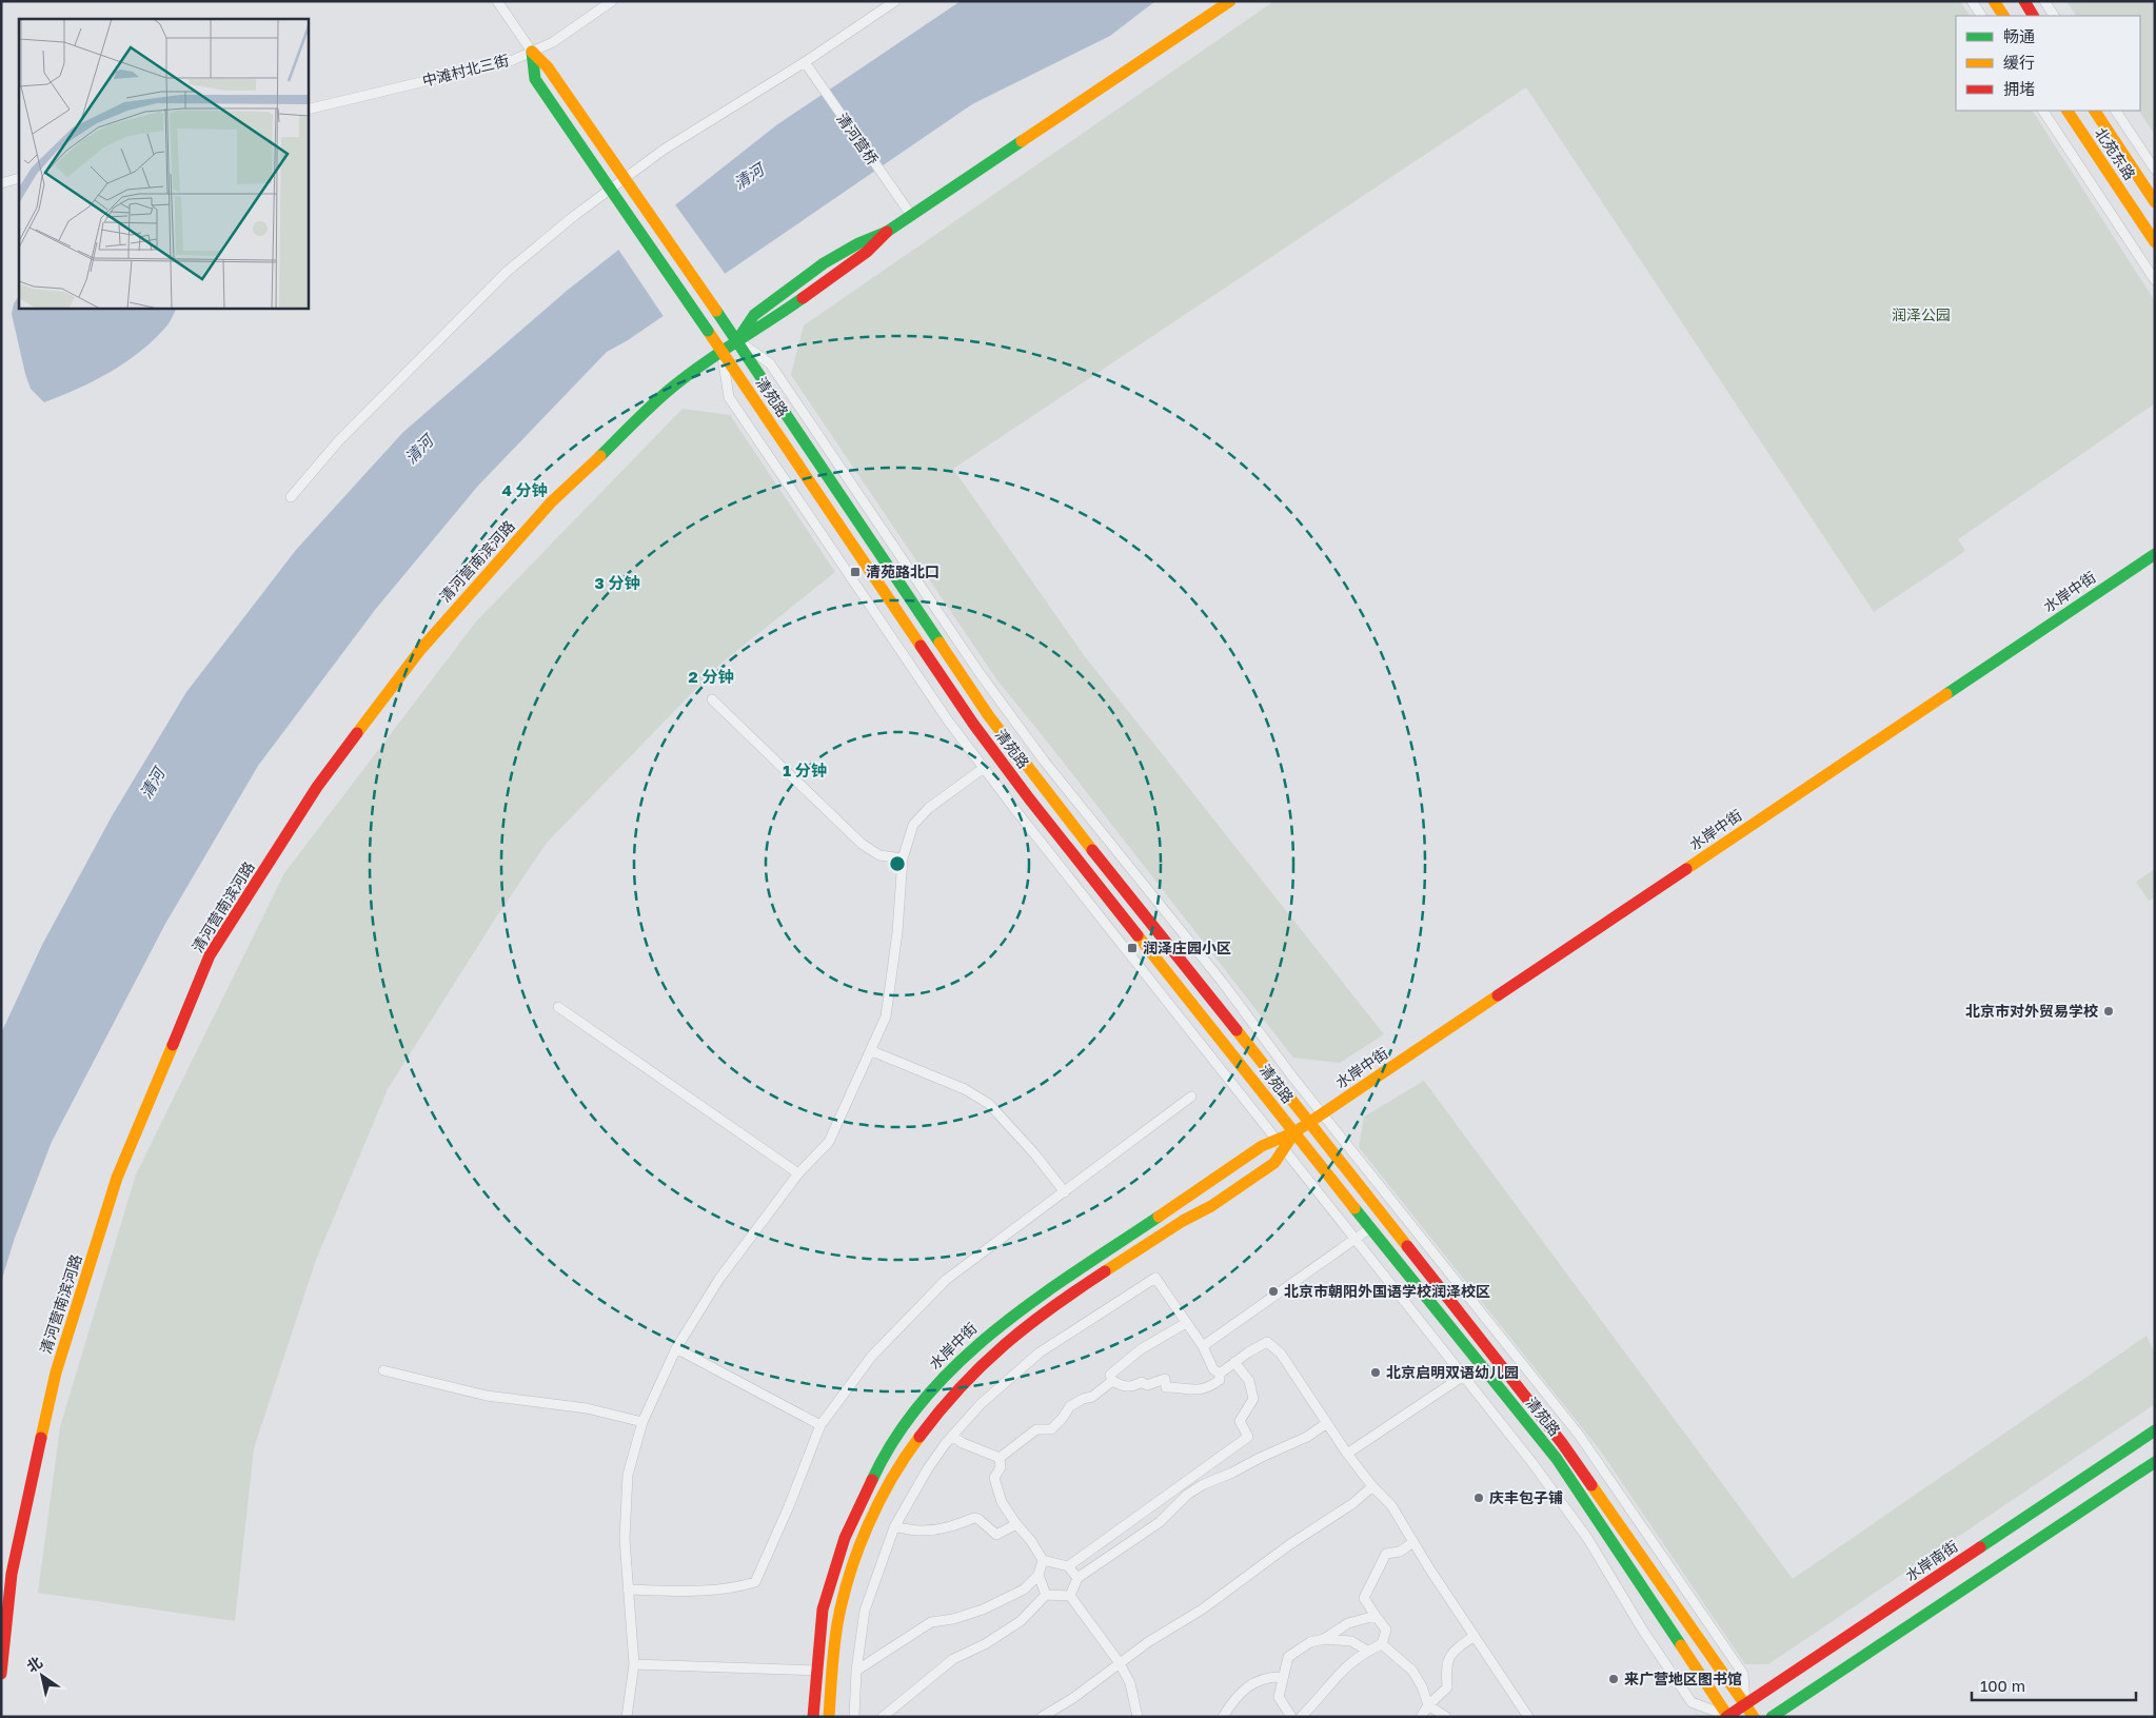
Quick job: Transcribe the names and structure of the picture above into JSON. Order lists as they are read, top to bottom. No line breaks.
{"streets":{"street":["中滩村北三街","清河营桥","北苑东路","清苑路","清河营南滨河路","水岸中街","水岸南街"]},"crossings":[["中滩村北三街","清苑路"],["清苑路","清河营南滨河路"],["清苑路","水岸中街"],["清苑路","水岸南街"]],"water":["清河"],"parks":["润泽公园"],"places":{"transit":["清苑路北口","润泽庄园小区"],"other":["北京市对外贸易学校","北京市朝阳外国语学校润泽校区","北京启明双语幼儿园","庆丰包子铺","来广营地区图书馆"]},"legend":["畅通","缓行","拥堵"],"scale_bar":"100 m","north":"top left","rings":["4 分钟","3 分钟","2 分钟","1 分钟"]}
